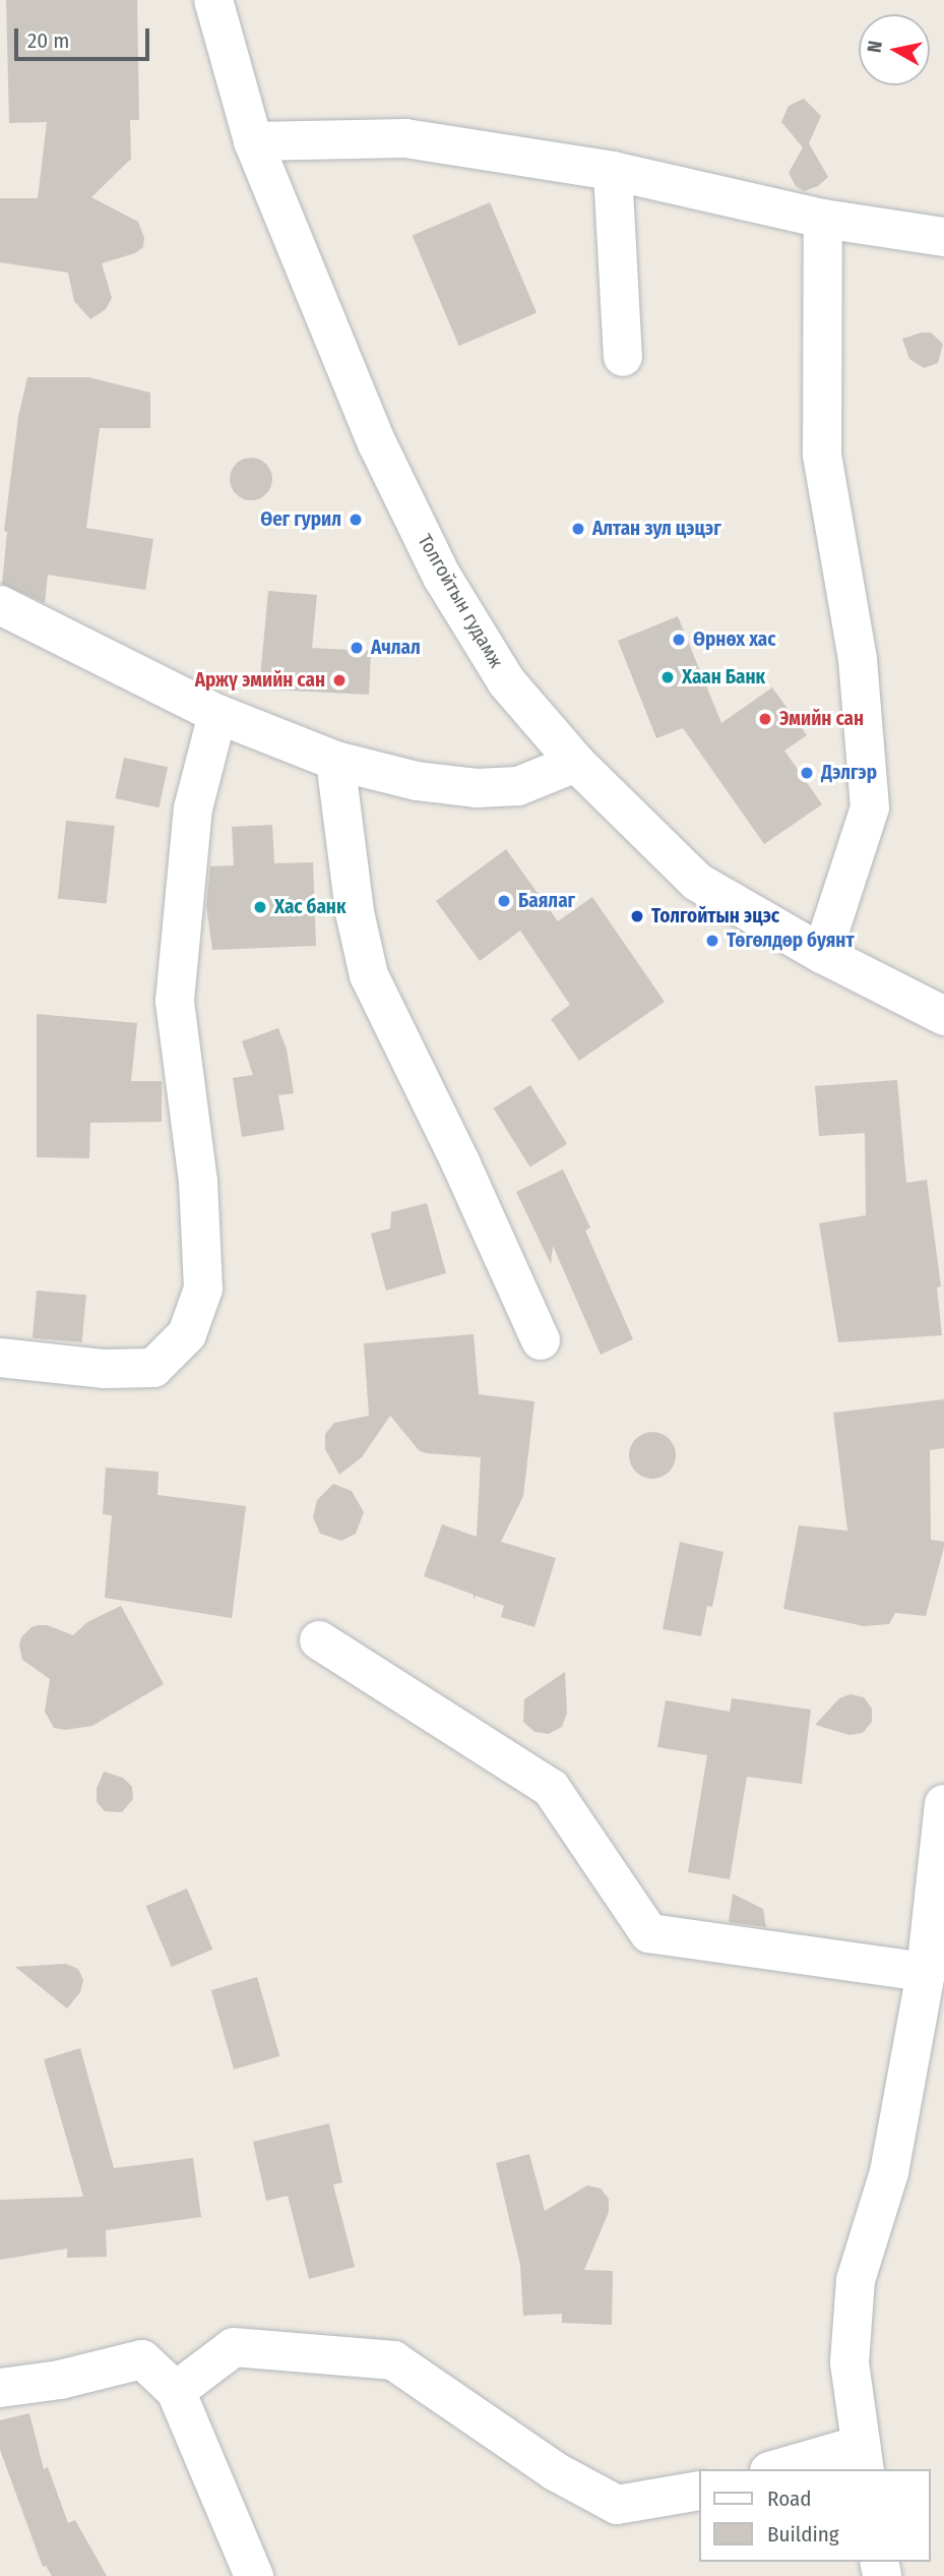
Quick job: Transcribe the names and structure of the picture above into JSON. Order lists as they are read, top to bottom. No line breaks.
{"streets":{"street":["Толгойтын гудамж"]},"places":["Өег гурил","Алтан зул цэцэг","Өрнөх хас","Ачлал","Хаан Банк","Аржү эмийн сан","Эмийн сан","Дэлгэр","Баялаг","Хас банк","Толгойтын эцэс","Төгөлдөр буянт"],"legend":["Road","Building"],"scale_bar":"20 m","north":"left"}
